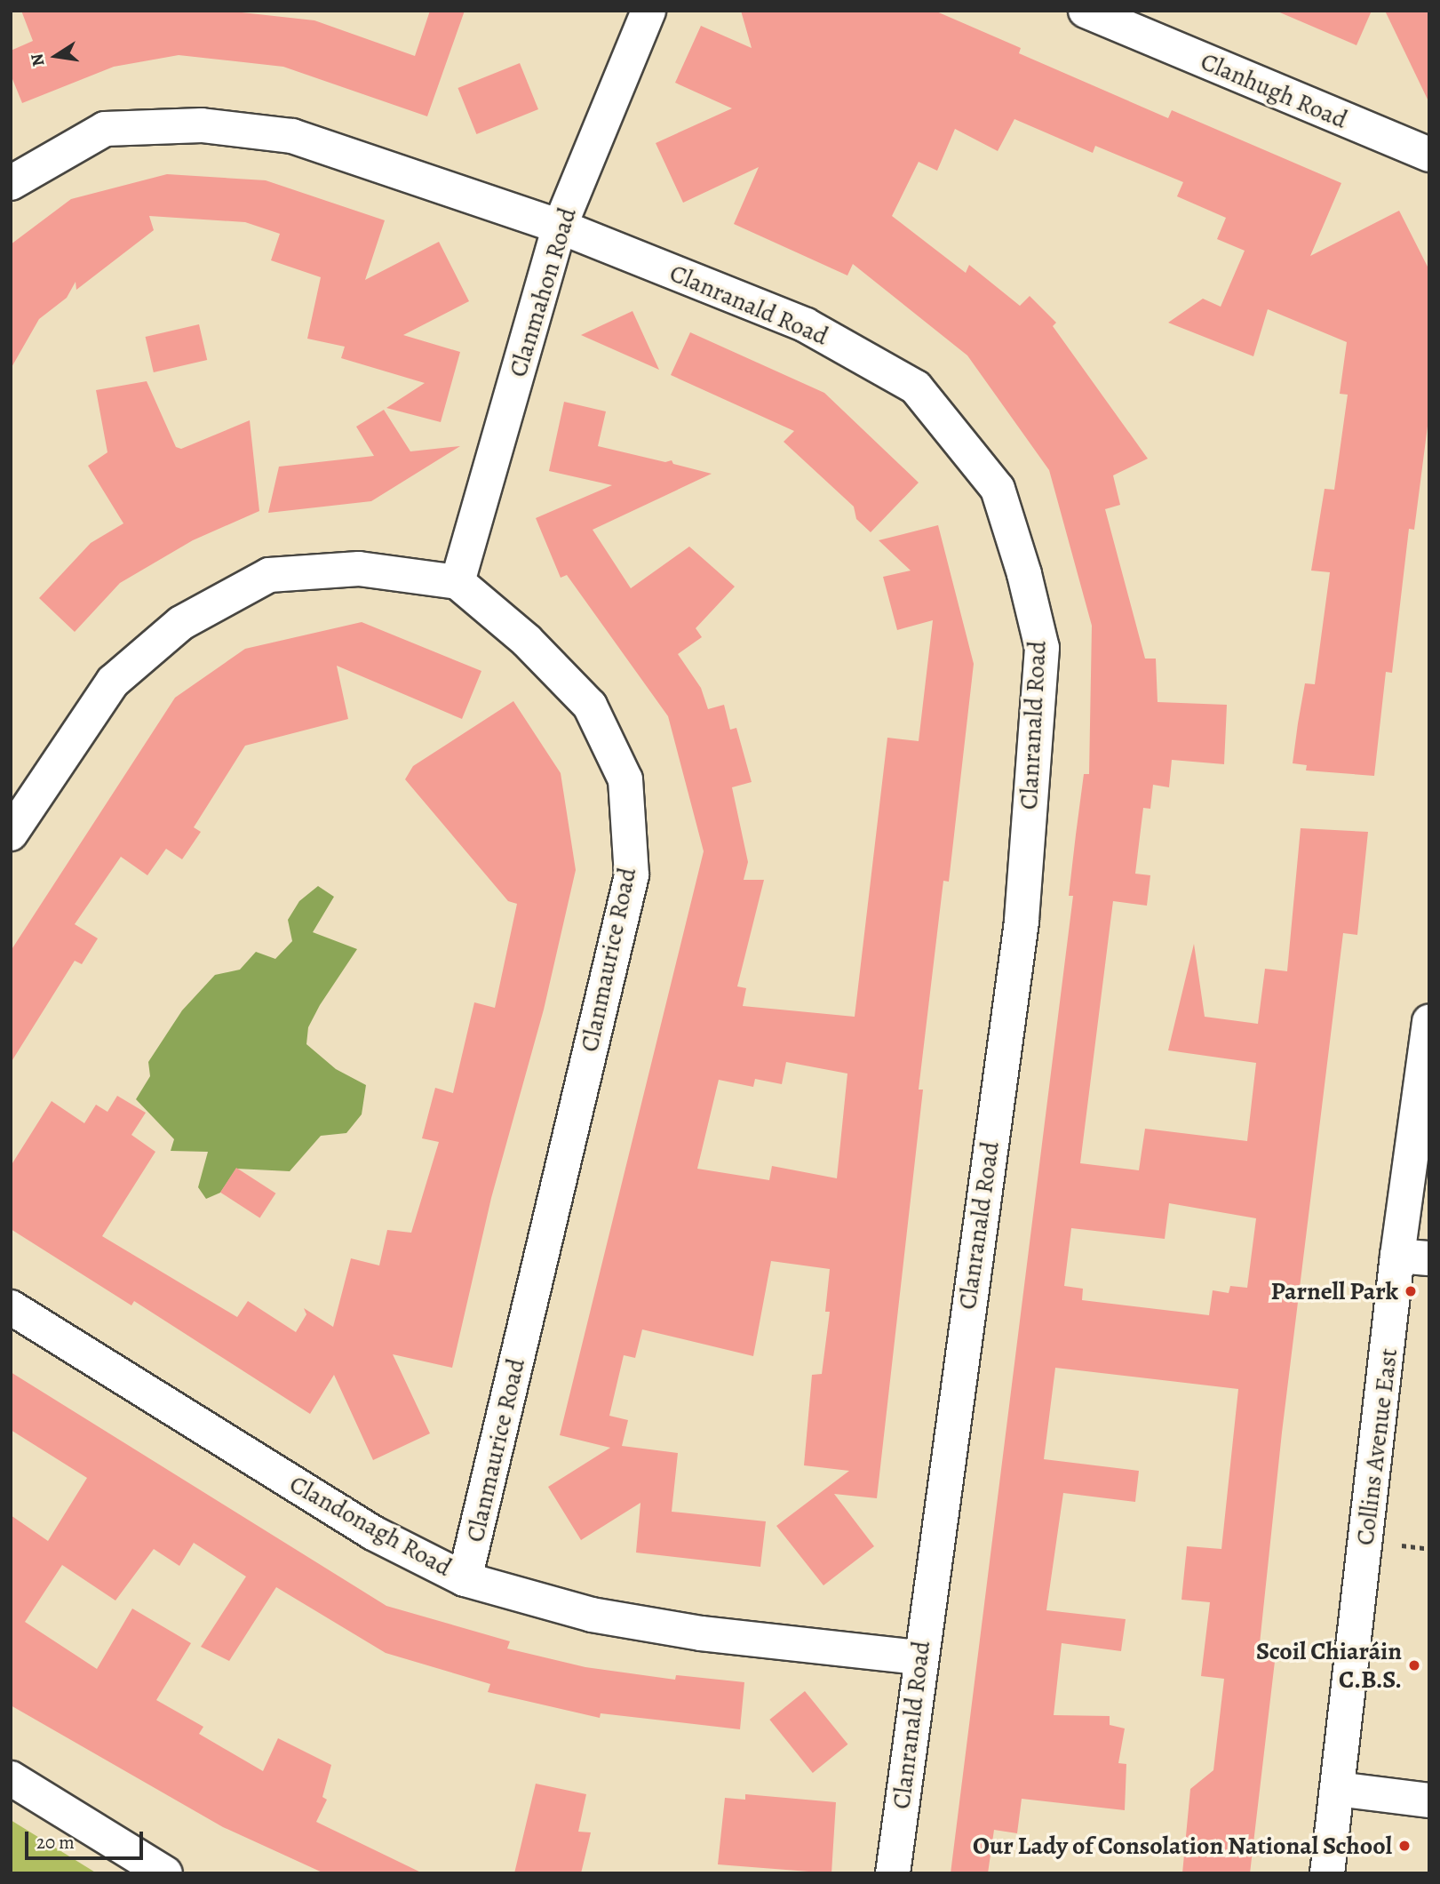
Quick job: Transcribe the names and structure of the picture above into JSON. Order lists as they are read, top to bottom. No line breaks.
{"streets":{"street":["Clanhugh Road","Clanmahon Road","Clanranald Road","Clanmaurice Road","Collins Avenue East","Clandonagh Road"]},"crossings":[["Clanmahon Road","Clanranald Road"],["Clanmahon Road","Clanmaurice Road"],["Clanranald Road","Clandonagh Road"],["Clanmaurice Road","Clandonagh Road"]],"places":["Parnell Park","Scoil Chiaráin C.B.S.","Our Lady of Consolation National School"],"scale_bar":"20 m","north":"left"}
